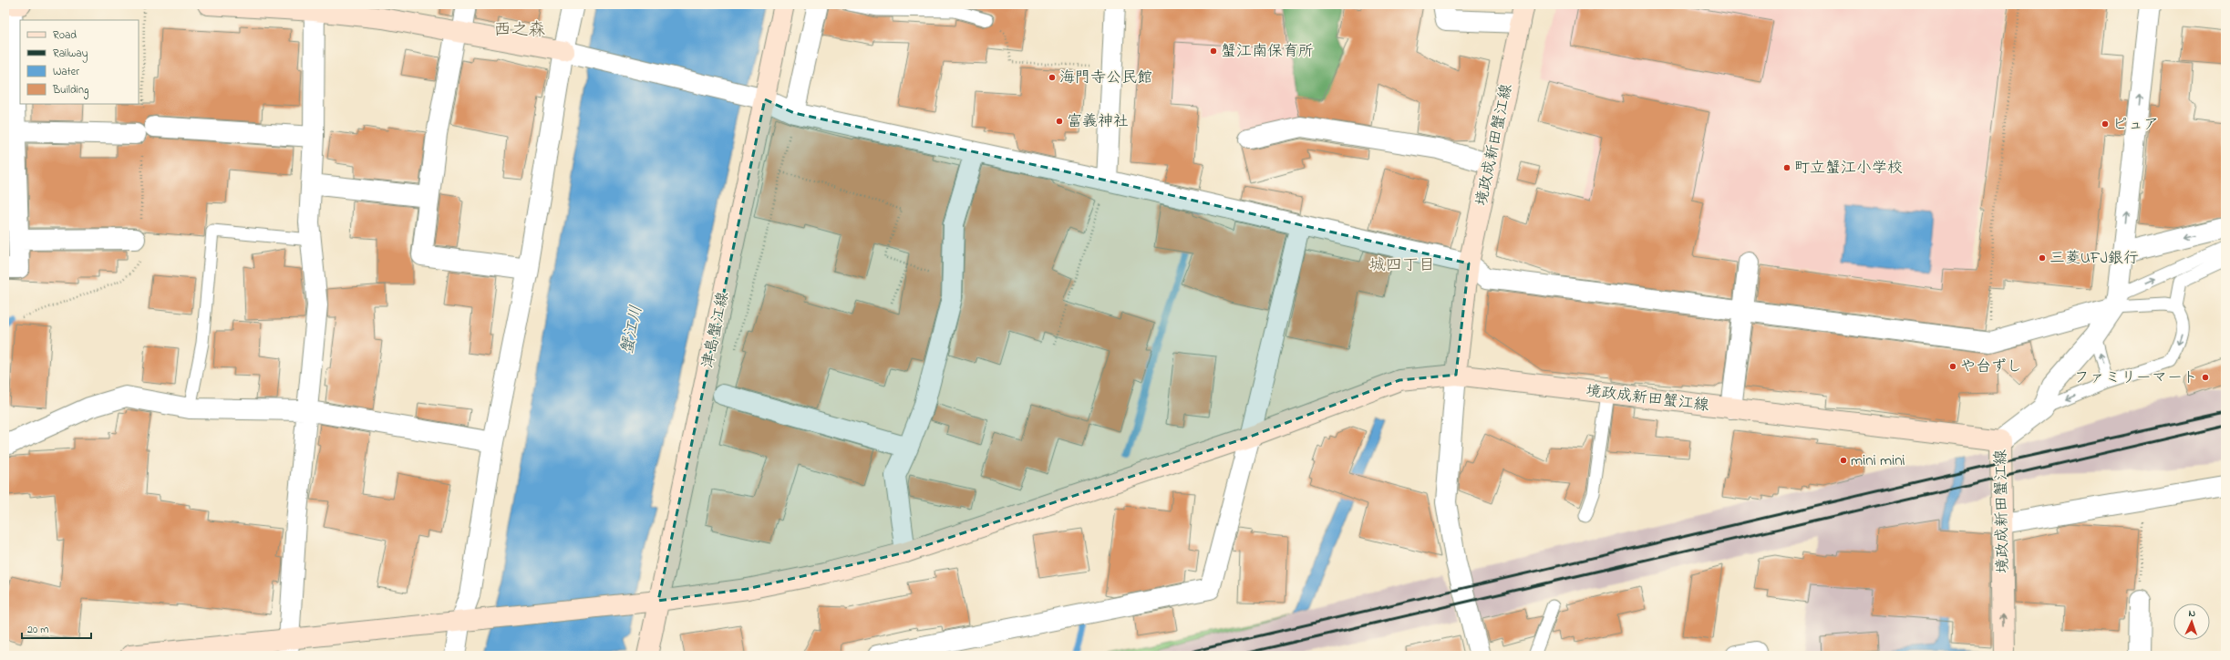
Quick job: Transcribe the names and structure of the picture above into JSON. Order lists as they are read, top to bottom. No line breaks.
{"streets":{"main road":["境政成新田蟹江線","津島蟹江線"]},"districts":["西之森","城四丁目"],"water":["蟹江川"],"places":["蟹江南保育所","海門寺公民館","富義神社","ピュア","町立蟹江小学校","三菱UFJ銀行","や台ずし","ファミリーマート","mini mini"],"legend":["Road","Railway","Water","Building"],"scale_bar":"20 m","north":"top"}
